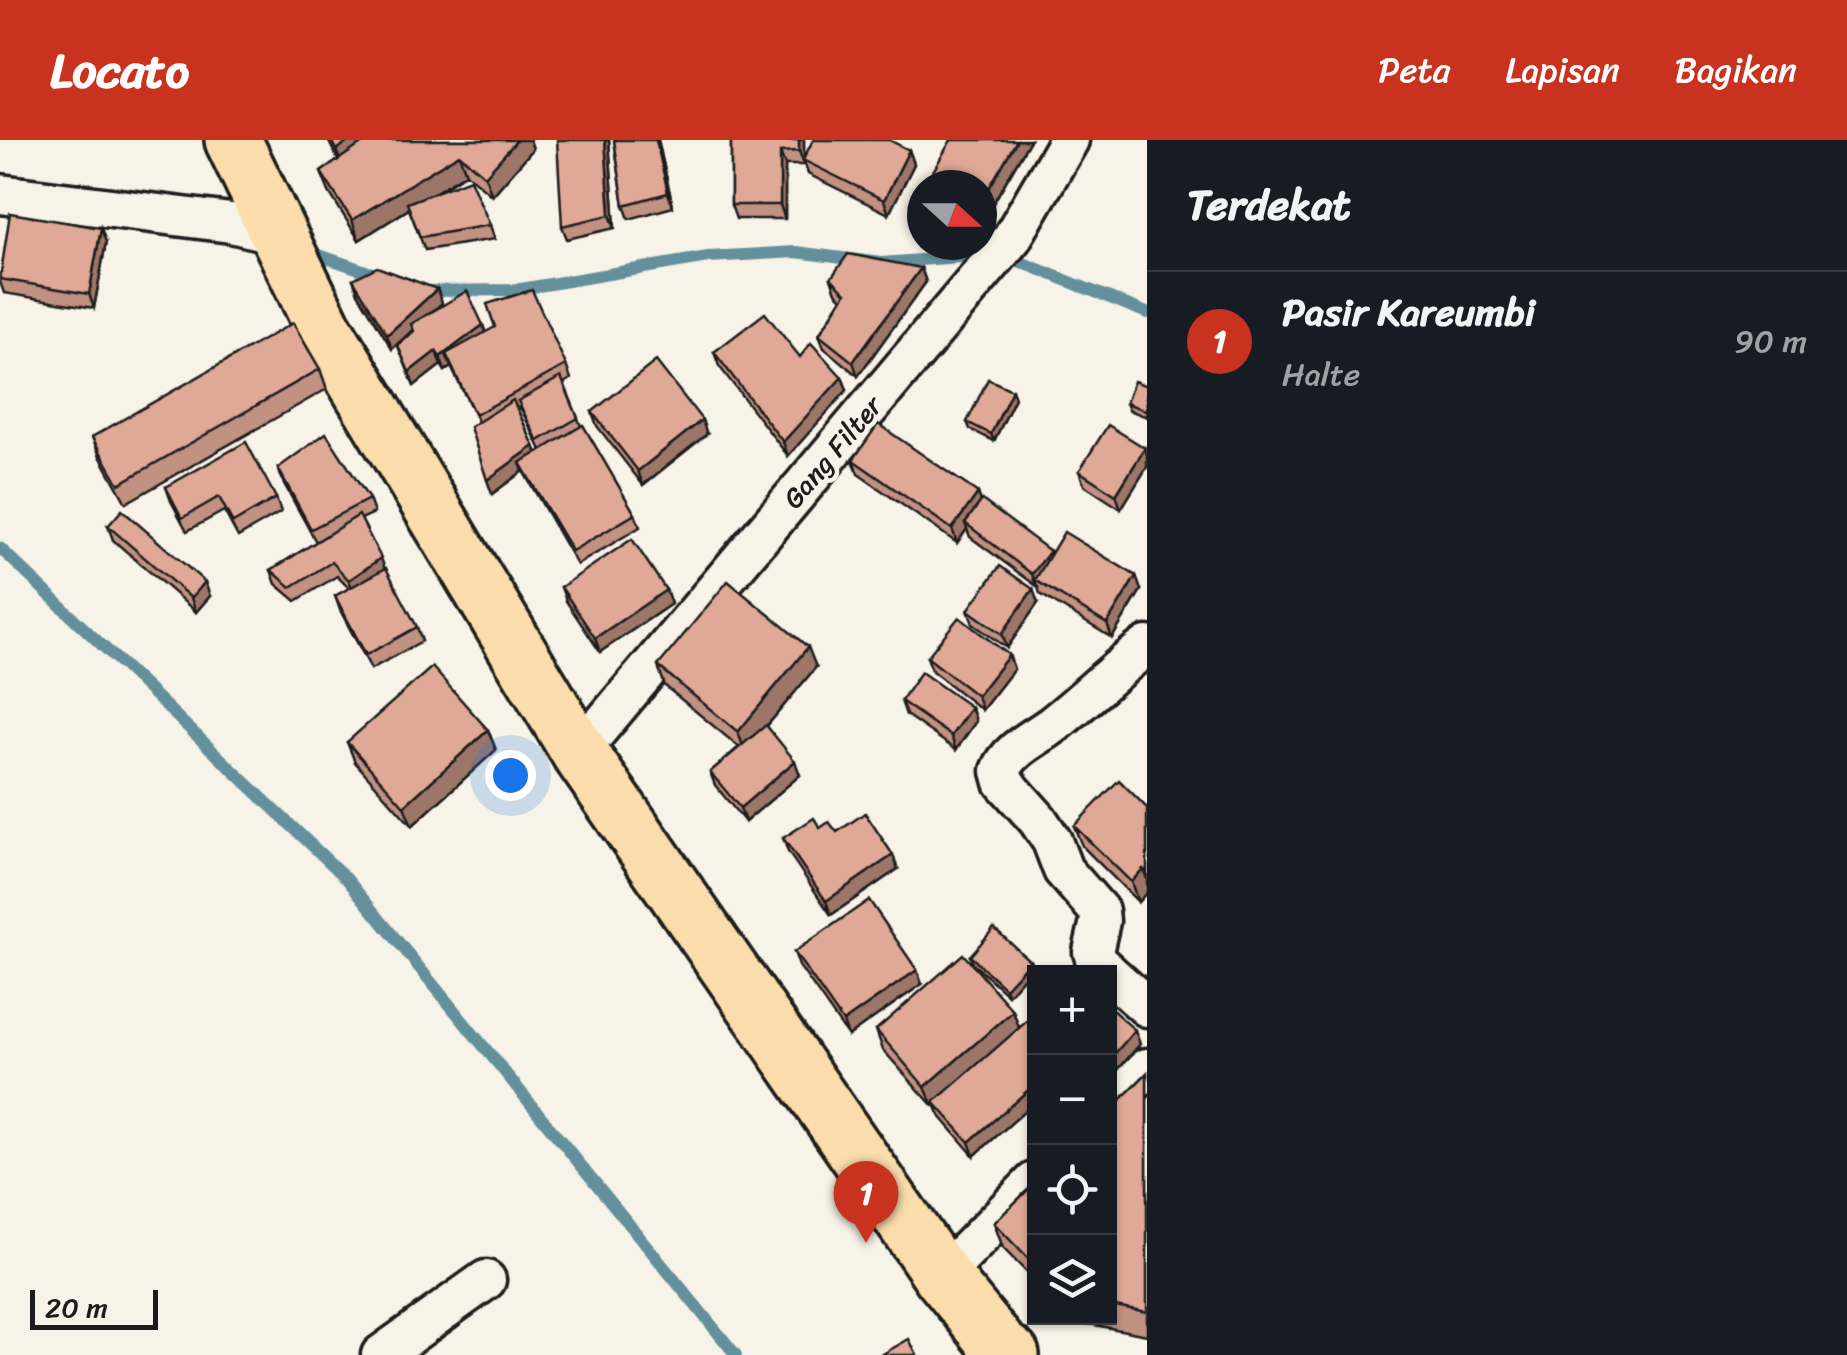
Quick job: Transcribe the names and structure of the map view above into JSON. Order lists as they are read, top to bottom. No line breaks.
{"streets":{"street":["Gang Filter"]},"scale_bar":"20 m","north":"right","page":{"header":"Locato","nav":["Peta","Lapisan","Bagikan"],"heading":"Terdekat","list":[{"mark":"1","name":"Pasir Kareumbi","note":"Halte","value":"90 m"}],"map_buttons":["+","−"],"pins":"1","scale":"20 m"}}
